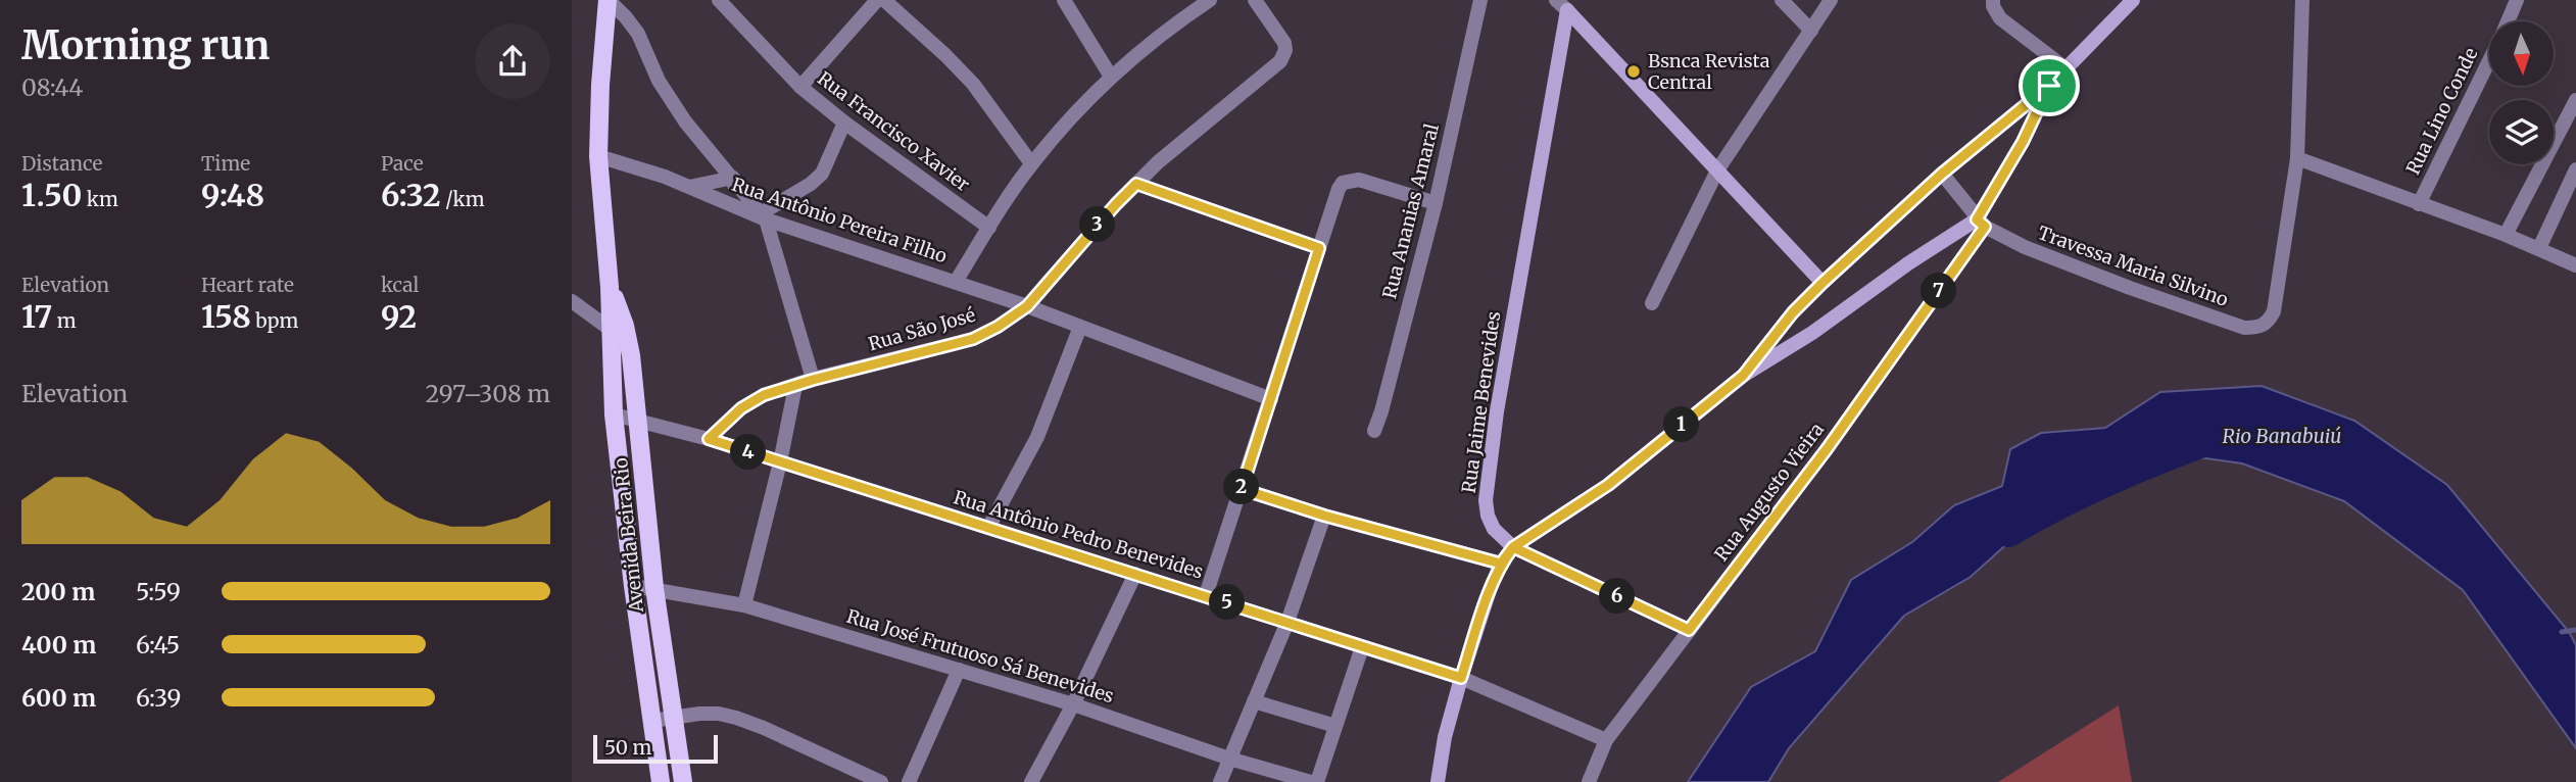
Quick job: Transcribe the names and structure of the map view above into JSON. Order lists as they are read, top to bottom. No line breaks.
{"streets":{"main road":["Rua Jaime Benevides","Avenida Beira Rio"],"street":["Rua Lino Conde","Rua Francisco Xavier","Rua Ananias Amaral","Rua Antônio Pereira Filho","Travessa Maria Silvino","Rua São José","Rua Augusto Vieira","Rua Antônio Pedro Benevides","Rua José Frutuoso Sá Benevides"]},"crossings":[["Rua Antônio Pereira Filho","Rua São José"],["Rua Antônio Pereira Filho","Avenida Beira Rio"],["Travessa Maria Silvino","Rua Augusto Vieira"],["Rua São José","Rua Antônio Pedro Benevides"],["Rua Augusto Vieira","Rua Antônio Pedro Benevides"],["Avenida Beira Rio","Rua Antônio Pedro Benevides"],["Avenida Beira Rio","Rua José Frutuoso Sá Benevides"]],"water":["Rio Banabuiú"],"places":["Bsnca Revista Central"],"scale_bar":"50 m","north":"bottom","page":{"heading":["Morning run","08:44"],"stats":[["Distance","1.50 km"],["Time","9:48"],["Pace","6:32 /km"],["Elevation","17 m"],["Heart rate","158 bpm"],["kcal","92"]],"pins":["3","7","1","4","2","6","5"],"chart":["Elevation","297–308 m"],"list":[{"name":"200 m","note":"5:59"},{"name":"400 m","note":"6:45"},{"name":"600 m","note":"6:39"}],"scale":"50 m"}}
